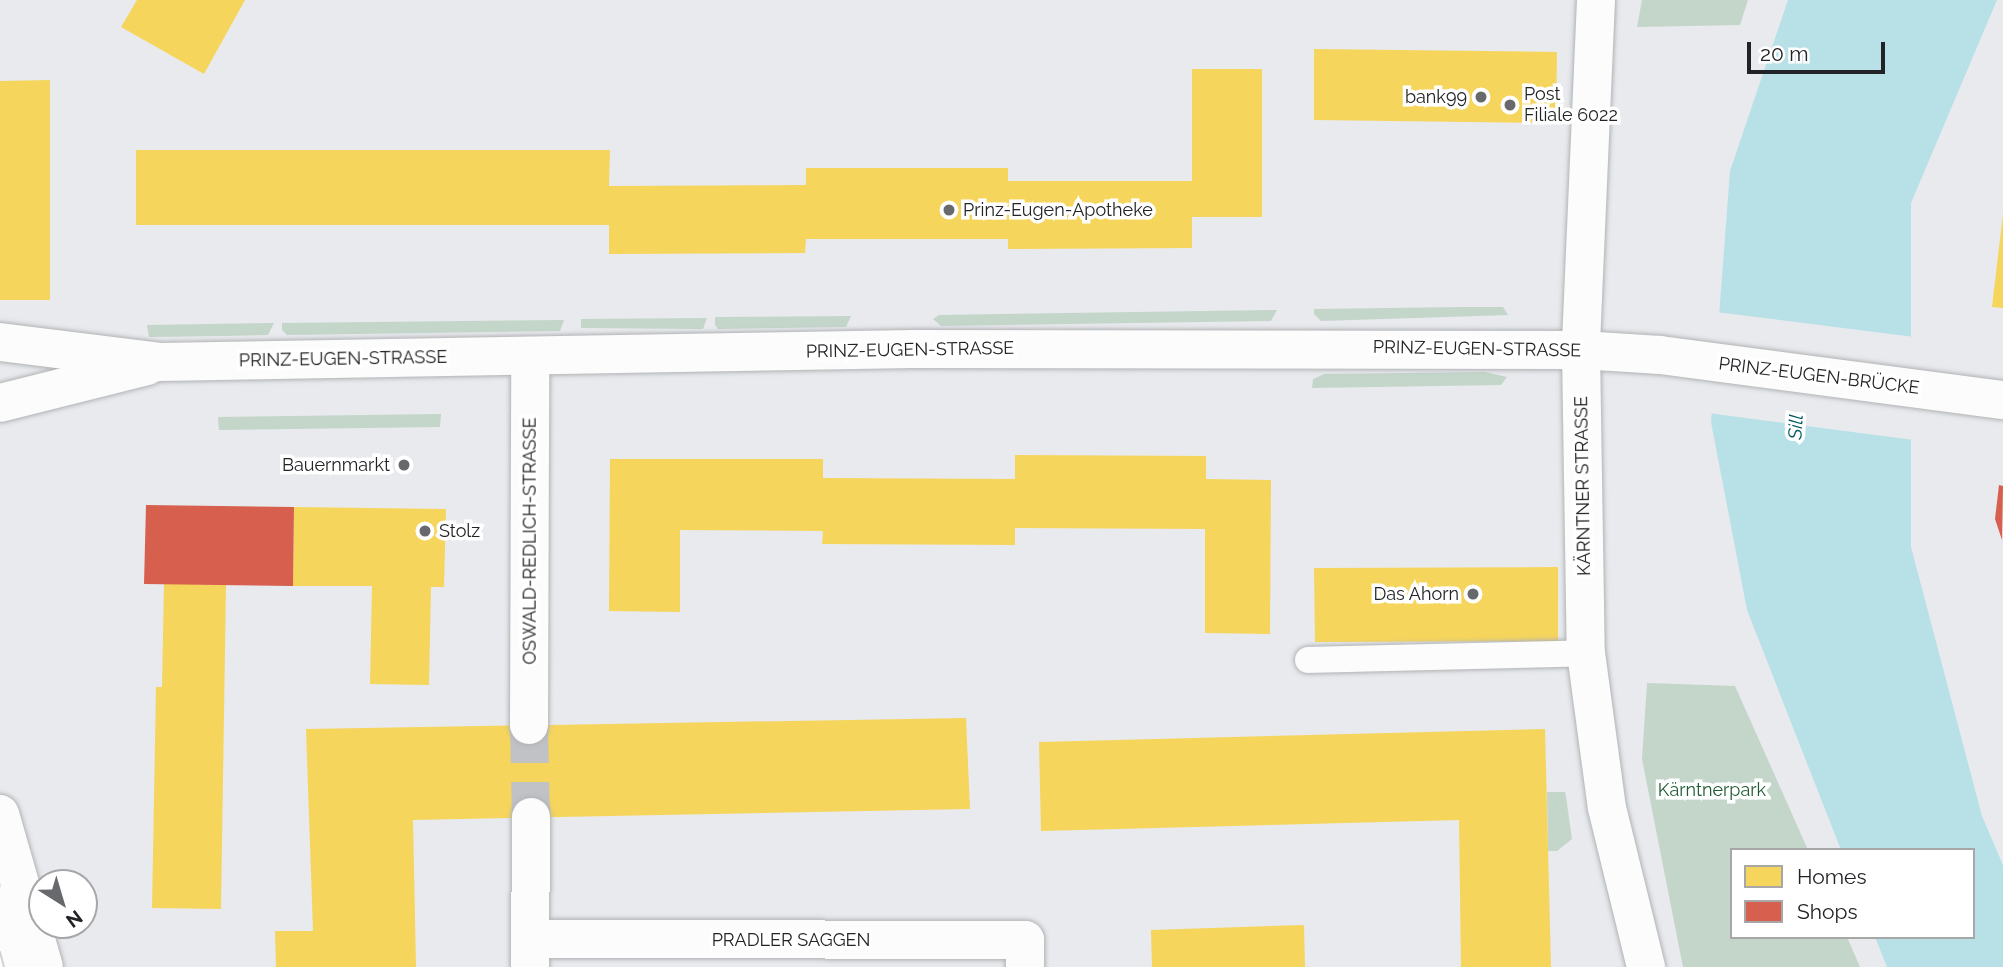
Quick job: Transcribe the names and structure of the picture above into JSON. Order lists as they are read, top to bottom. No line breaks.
{"streets":{"street":["PRINZ-EUGEN-STRASSE","PRINZ-EUGEN-BRÜCKE","KÄRNTNER STRASSE","OSWALD-REDLICH-STRASSE","PRADLER SAGGEN"]},"crossings":[["PRINZ-EUGEN-STRASSE","PRINZ-EUGEN-BRÜCKE"],["PRINZ-EUGEN-STRASSE","KÄRNTNER STRASSE"],["PRINZ-EUGEN-STRASSE","OSWALD-REDLICH-STRASSE"]],"water":["Sill"],"parks":["Kärntnerpark"],"places":["bank99","Post Filiale 6022","Prinz-Eugen-Apotheke","Bauernmarkt","Stolz","Das Ahorn"],"legend":["Homes","Shops"],"scale_bar":"20 m","north":"bottom right"}
